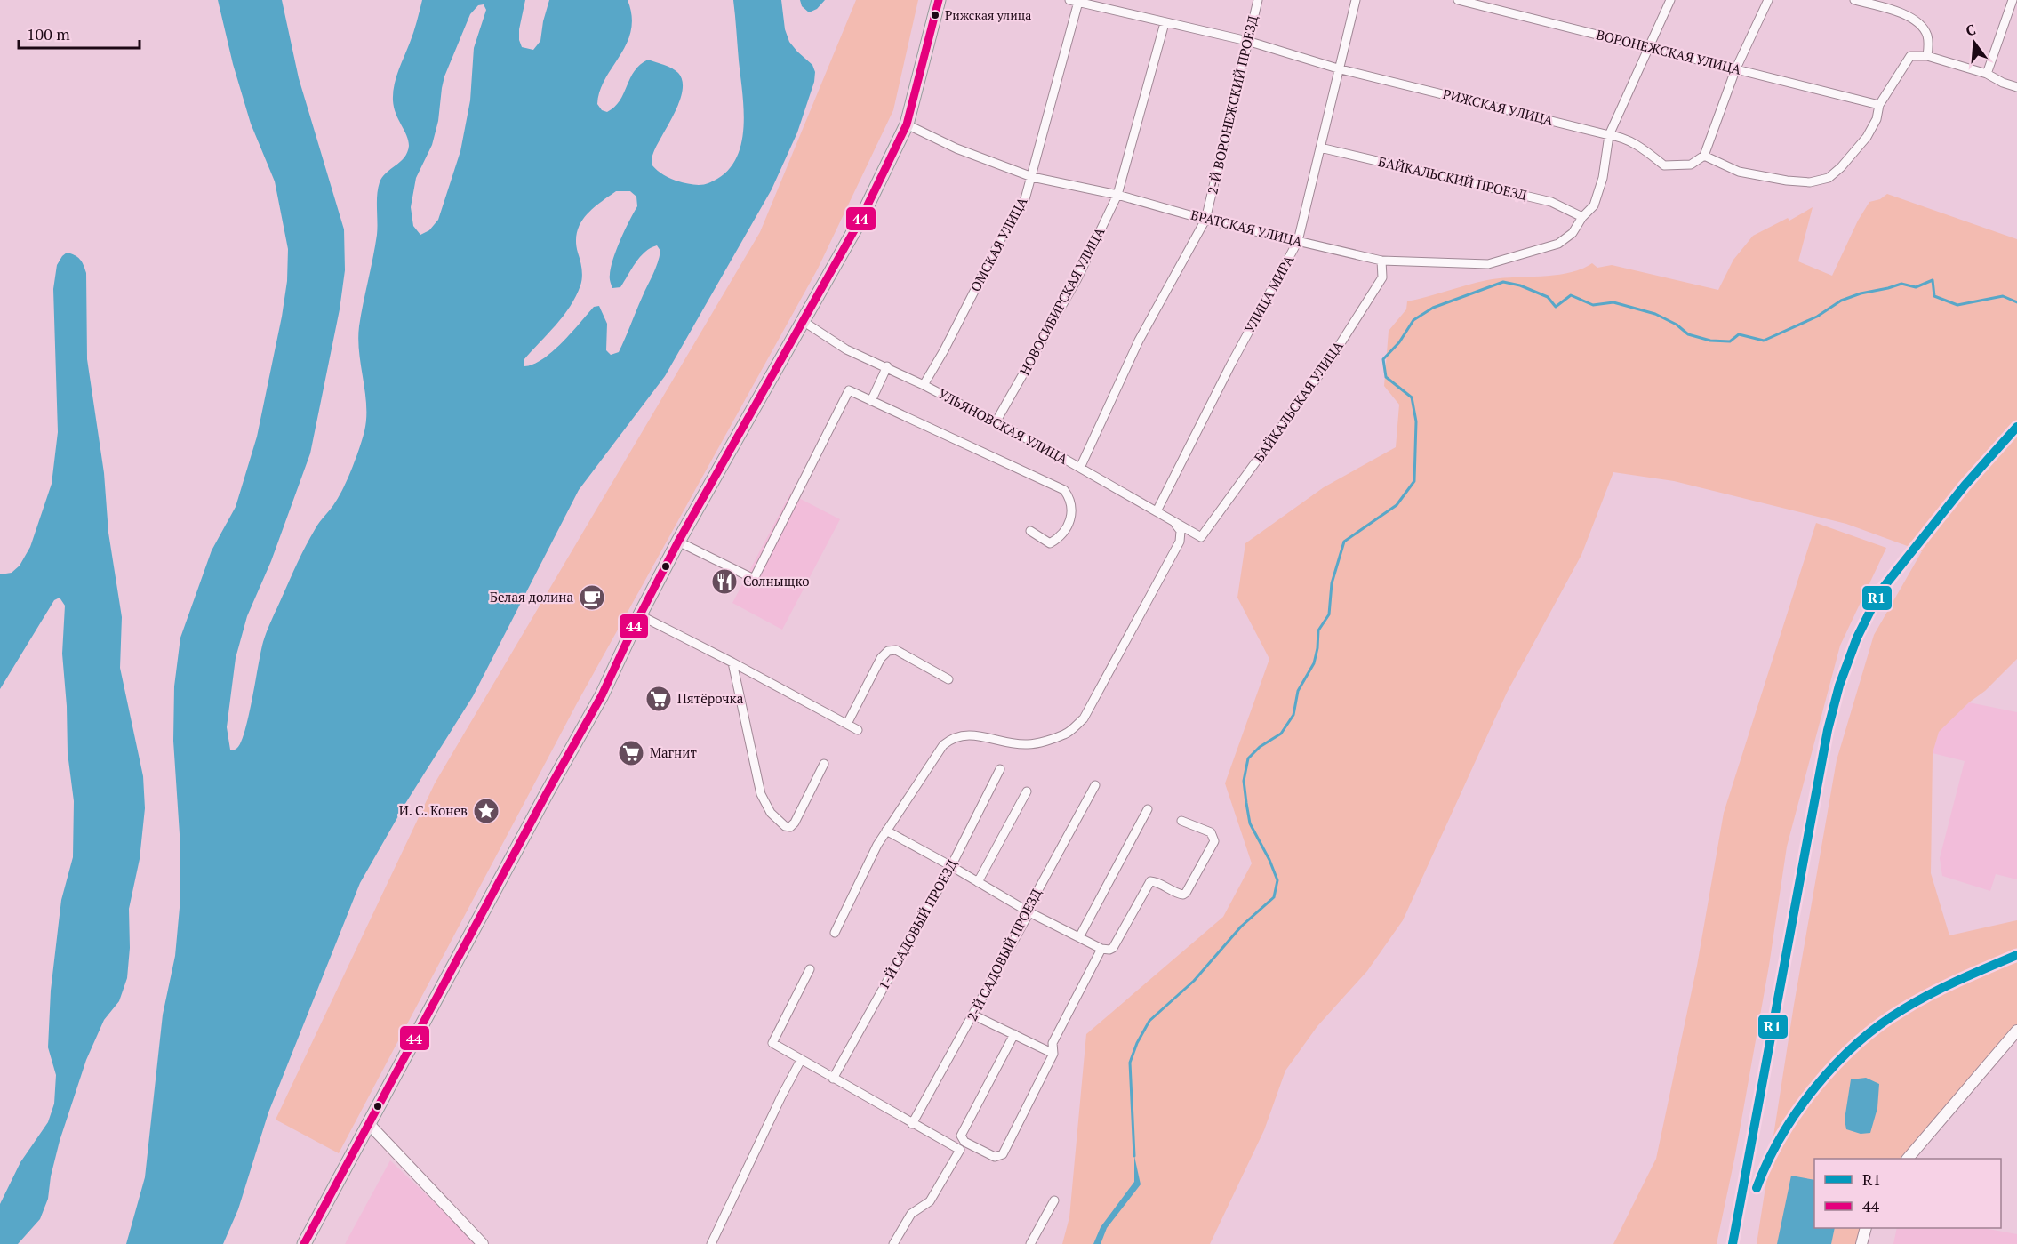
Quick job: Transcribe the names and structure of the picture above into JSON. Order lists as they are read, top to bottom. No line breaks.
{"streets":{"street":["ВОРОНЕЖСКАЯ УЛИЦА","2-Й ВОРОНЕЖСКИЙ ПРОЕЗД","РИЖСКАЯ УЛИЦА","БАЙКАЛЬСКИЙ ПРОЕЗД","БРАТСКАЯ УЛИЦА","ОМСКАЯ УЛИЦА","УЛИЦА МИРА","НОВОСИБИРСКАЯ УЛИЦА","БАЙКАЛЬСКАЯ УЛИЦА","УЛЬЯНОВСКАЯ УЛИЦА","1-Й САДОВЫЙ ПРОЕЗД","2-Й САДОВЫЙ ПРОЕЗД"]},"crossings":[["2-Й ВОРОНЕЖСКИЙ ПРОЕЗД","РИЖСКАЯ УЛИЦА"],["2-Й ВОРОНЕЖСКИЙ ПРОЕЗД","БРАТСКАЯ УЛИЦА"],["2-Й ВОРОНЕЖСКИЙ ПРОЕЗД","УЛЬЯНОВСКАЯ УЛИЦА"],["РИЖСКАЯ УЛИЦА","ОМСКАЯ УЛИЦА"],["РИЖСКАЯ УЛИЦА","УЛИЦА МИРА"],["РИЖСКАЯ УЛИЦА","НОВОСИБИРСКАЯ УЛИЦА"],["БАЙКАЛЬСКИЙ ПРОЕЗД","БРАТСКАЯ УЛИЦА"],["БАЙКАЛЬСКИЙ ПРОЕЗД","УЛИЦА МИРА"],["БРАТСКАЯ УЛИЦА","ОМСКАЯ УЛИЦА"],["БРАТСКАЯ УЛИЦА","УЛИЦА МИРА"],["БРАТСКАЯ УЛИЦА","НОВОСИБИРСКАЯ УЛИЦА"],["БРАТСКАЯ УЛИЦА","БАЙКАЛЬСКАЯ УЛИЦА"],["ОМСКАЯ УЛИЦА","УЛЬЯНОВСКАЯ УЛИЦА"],["УЛИЦА МИРА","УЛЬЯНОВСКАЯ УЛИЦА"],["НОВОСИБИРСКАЯ УЛИЦА","УЛЬЯНОВСКАЯ УЛИЦА"],["БАЙКАЛЬСКАЯ УЛИЦА","УЛЬЯНОВСКАЯ УЛИЦА"]],"places":{"other":["Рижская улица"],"restaurant":["Солныщко"],"cafe":["Белая долина"],"supermarket":["Пятёрочка","Магнит"],"place":["И. С. Конев"]},"lines":["transit line 44","transit line R1"],"legend":["R1","44"],"scale_bar":"100 m","north":"top"}
